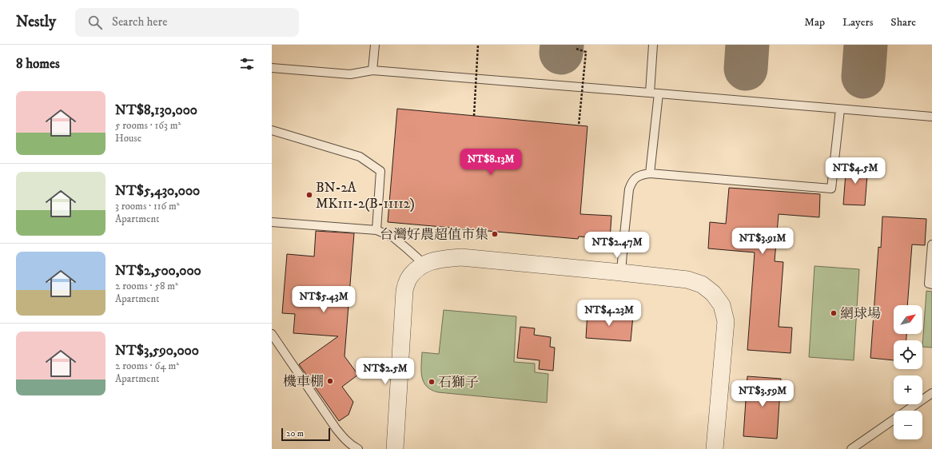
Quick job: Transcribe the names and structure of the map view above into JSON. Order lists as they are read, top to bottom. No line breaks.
{"places":["BN-2A MK111-2(B-11112)","台灣好農超值市集","網球場","機車棚","石獅子"],"scale_bar":"20 m","north":"top right","page":{"header":"Nestly","search":"Search here","nav":["Map","Layers","Share"],"heading":"8 homes","list":[{"name":"NT$8,130,000","note":"5 rooms · 163 m² · House"},{"name":"NT$5,430,000","note":"3 rooms · 116 m² · Apartment"},{"name":"NT$2,500,000","note":"2 rooms · 58 m² · Apartment"},{"name":"NT$3,590,000","note":"2 rooms · 64 m² · Apartment"}],"price":["NT$8.13M","NT$4.5M","NT$3.91M","NT$2.47M","NT$5.43M","NT$4.23M","NT$2.5M","NT$3.59M"],"map_buttons":["+","−"],"scale":"20 m"}}
